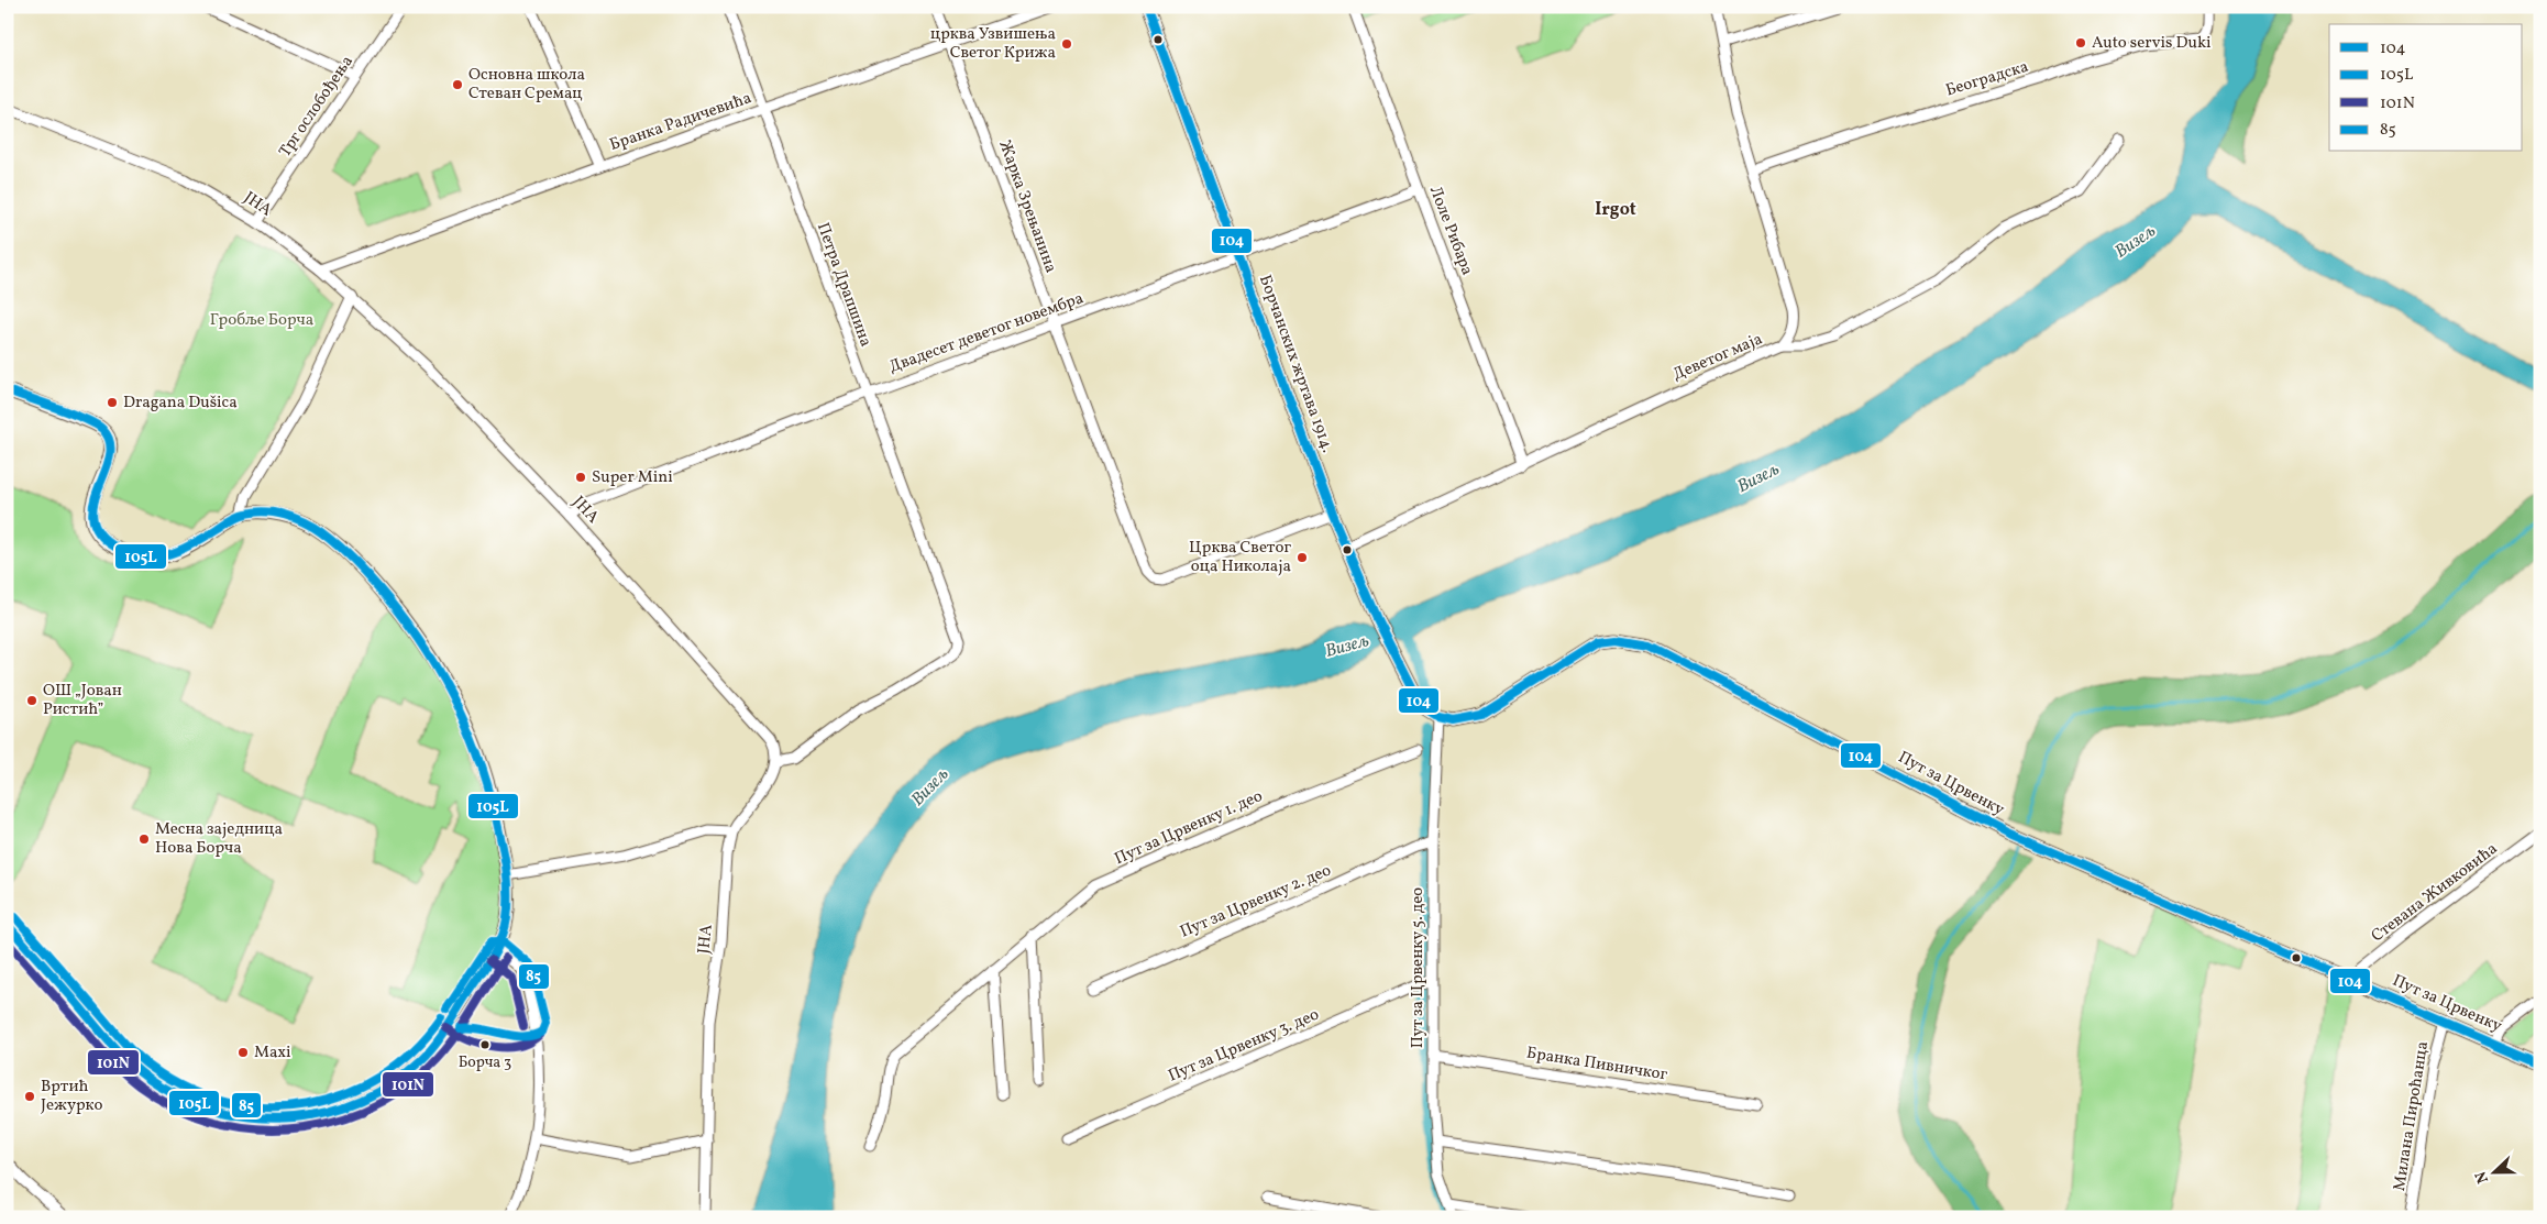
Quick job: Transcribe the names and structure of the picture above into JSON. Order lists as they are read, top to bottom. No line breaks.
{"streets":{"street":["Београдска","Трг ослобођења","Бранка Радичевића","ЈНА","Жарка Зрењанина","Лоле Рибара","Петра Драпшина","Двадесет деветог новембра","Деветог маја","Борчанских жртава 1914.","Пут за Црвенку","Пут за Црвенку 1. део","Стевана Живковића","Пут за Црвенку 2. део","Пут за Црвенку 5. део","Пут за Црвенку 3. део","Бранка Пивничког","Милана Пироћанца"]},"crossings":[["Београдска","Деветог маја"],["Трг ослобођења","ЈНА"],["Бранка Радичевића","ЈНА"],["Бранка Радичевића","Жарка Зрењанина"],["Бранка Радичевића","Петра Драпшина"],["ЈНА","Петра Драпшина"],["ЈНА","Двадесет деветог новембра"],["Жарка Зрењанина","Двадесет деветог новембра"],["Жарка Зрењанина","Борчанских жртава 1914."],["Лоле Рибара","Двадесет деветог новембра"],["Лоле Рибара","Деветог маја"],["Петра Драпшина","Двадесет деветог новембра"],["Двадесет деветог новембра","Борчанских жртава 1914."],["Деветог маја","Борчанских жртава 1914."],["Борчанских жртава 1914.","Пут за Црвенку"],["Борчанских жртава 1914.","Пут за Црвенку 5. део"],["Пут за Црвенку","Стевана Живковића"],["Пут за Црвенку","Пут за Црвенку 5. део"],["Пут за Црвенку","Милана Пироћанца"],["Пут за Црвенку 2. део","Пут за Црвенку 5. део"],["Пут за Црвенку 5. део","Пут за Црвенку 3. део"],["Пут за Црвенку 5. део","Бранка Пивничког"]],"districts":["Irgot"],"water":["Визељ"],"parks":["Гробље Борча"],"places":["Auto servis Duki","црква Узвишења Светог Крижа","Основна школа Стеван Сремац","Dragana Dušica","Super Mini","Црква Светог оца Николаја","ОШ „Јован Ристић”","Месна заједница Нова Борча","Борча 3","Maxi","Вртић Јежурко"],"lines":["transit line 104","transit line 105L","transit line 85","transit line 101N"],"legend":["104","105L","101N","85"],"north":"left"}
